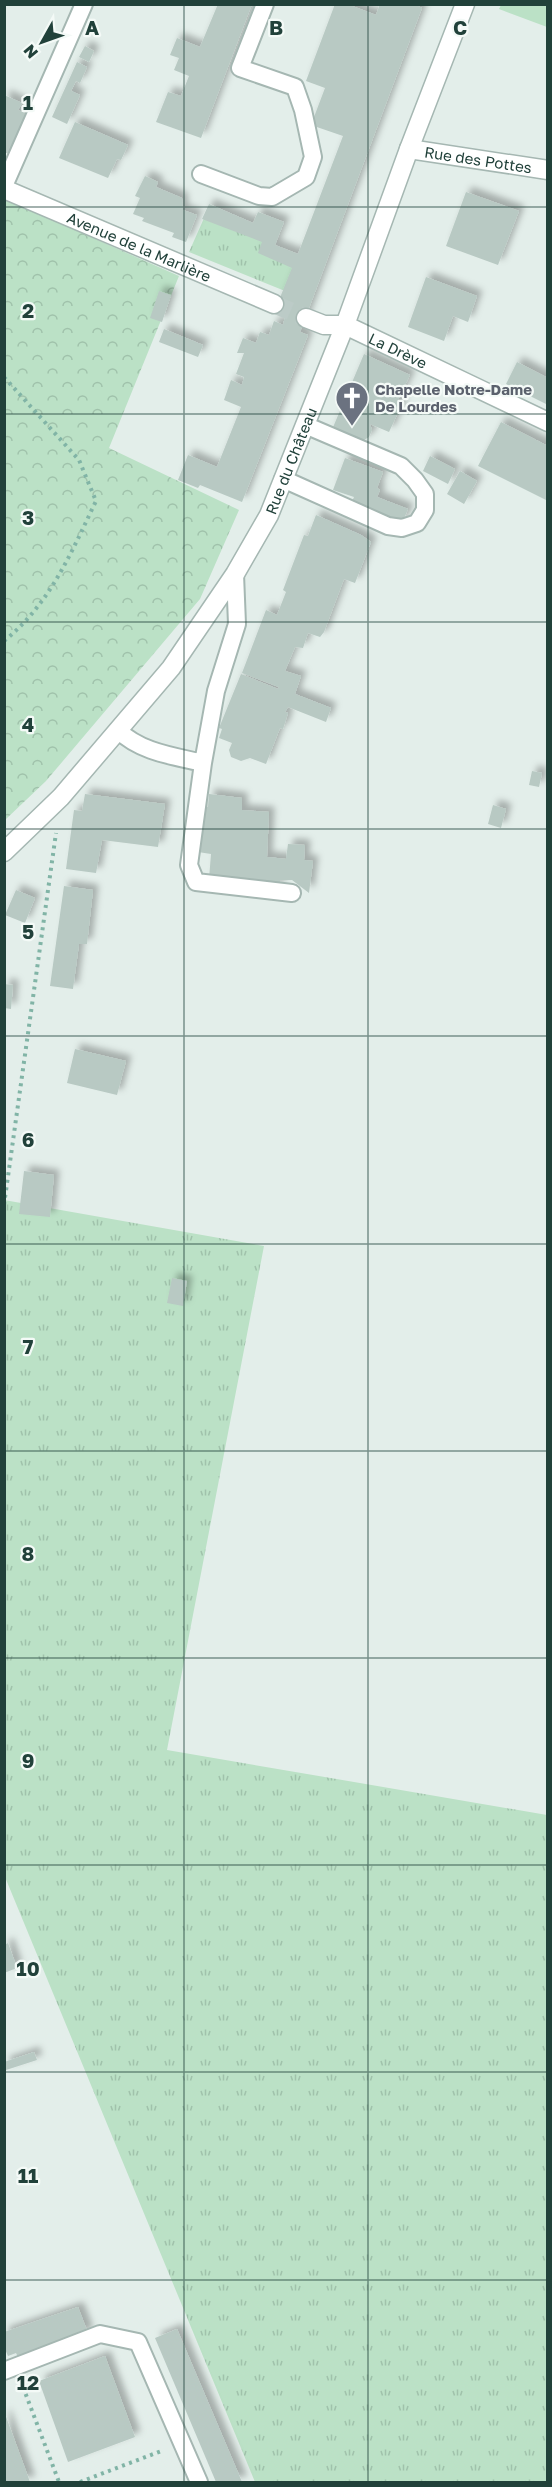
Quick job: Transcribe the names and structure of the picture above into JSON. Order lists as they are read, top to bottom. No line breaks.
{"streets":{"street":["Rue des Pottes","Avenue de la Marlière","La Drève","Rue du Château"]},"crossings":[["Rue des Pottes","Rue du Château"],["La Drève","Rue du Château"]],"places":{"church":["Chapelle Notre-Dame De Lourdes"]},"north":"bottom left","grid":{"columns":["A","B","C"],"rows":["1","2","3","4","5","6","7","8","9","10","11","12"]}}
